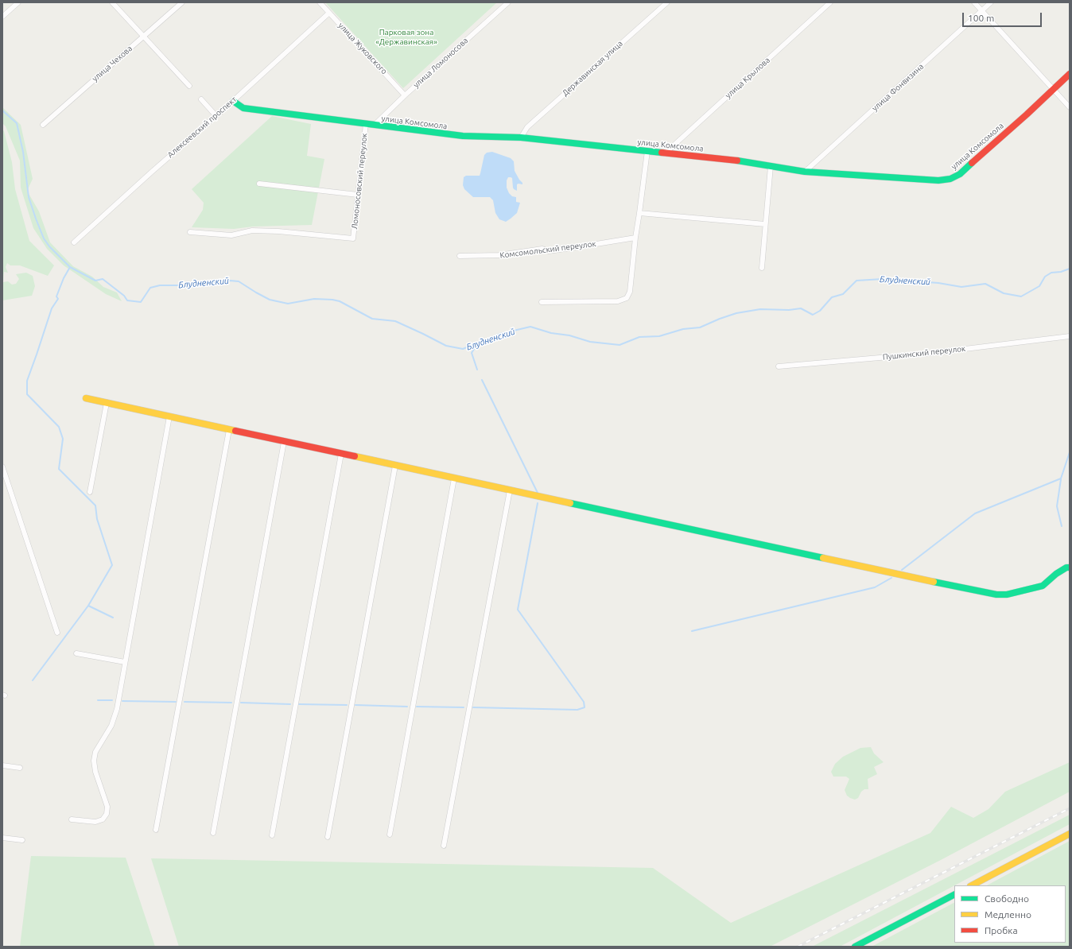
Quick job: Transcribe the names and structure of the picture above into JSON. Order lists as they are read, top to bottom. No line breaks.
{"streets":{"street":["улица Жуковского","улица Ломоносова","улица Чехова","Державинская улица","улица Крылова","улица Фонвизина","улица Комсомола","Алексеевский проспект","Ломоносовский переулок","Комсомольский переулок","Пушкинский переулок"]},"crossings":[["улица Жуковского","улица Ломоносова"],["улица Жуковского","Алексеевский проспект"],["улица Ломоносова","улица Комсомола"],["Державинская улица","улица Комсомола"],["улица Крылова","улица Комсомола"],["улица Фонвизина","улица Комсомола"],["улица Комсомола","Алексеевский проспект"],["улица Комсомола","Ломоносовский переулок"]],"water":["Блудненский"],"parks":["Парковая зона «Державинская»"],"legend":["Свободно","Медленно","Пробка"],"scale_bar":"100 m"}
